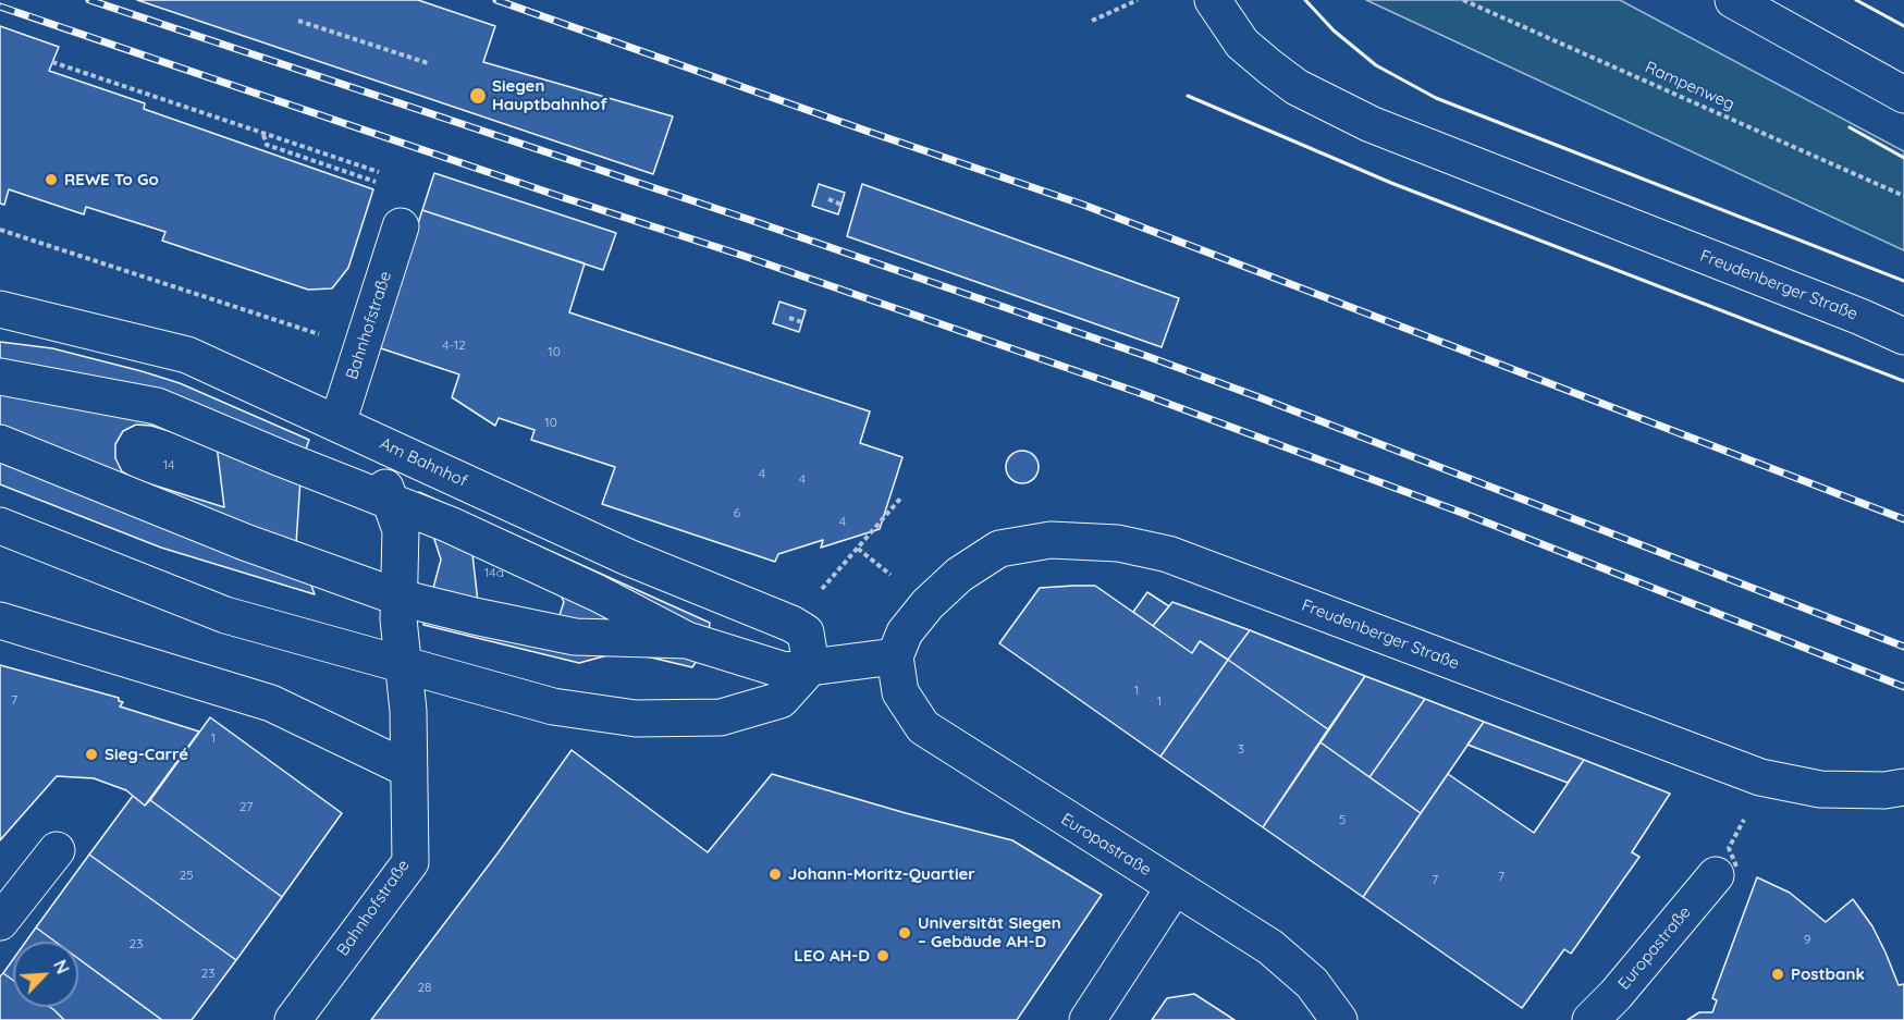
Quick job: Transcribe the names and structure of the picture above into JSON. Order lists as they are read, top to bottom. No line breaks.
{"streets":{"main road":["Freudenberger Straße","Bahnhofstraße","Am Bahnhof","Europastraße"],"path":["Rampenweg"]},"crossings":[["Freudenberger Straße","Europastraße"],["Bahnhofstraße","Am Bahnhof"]],"places":["Siegen Hauptbahnhof","REWE To Go","Sieg-Carré","Johann-Moritz-Quartier","Universität Siegen – Gebäude AH-D","LEO AH-D","Postbank"],"house_numbers":["4-12","10","10","14","4","4","6","4","14a","1","7","1","1","3","27","5","25","7","7","9","23","23","28"],"north":"top right"}
